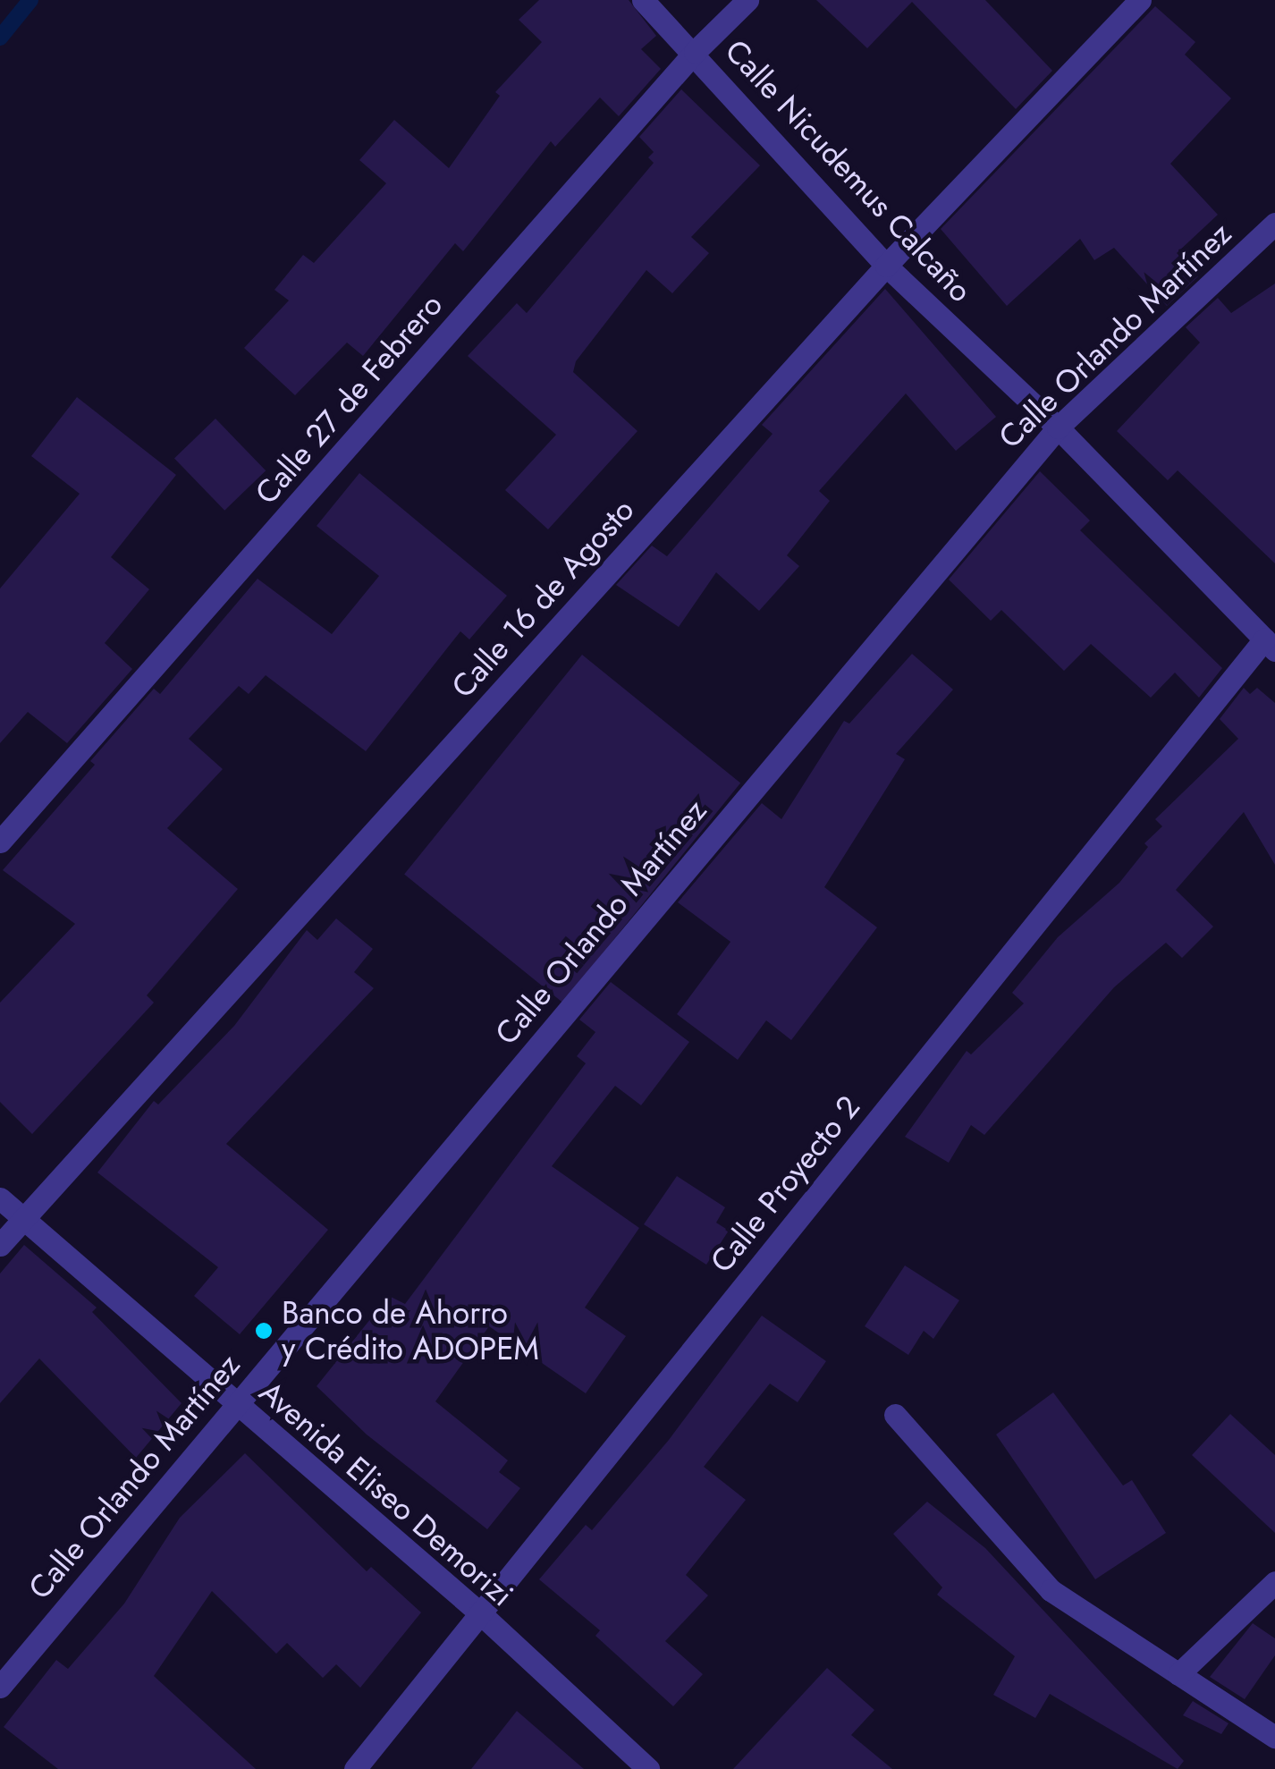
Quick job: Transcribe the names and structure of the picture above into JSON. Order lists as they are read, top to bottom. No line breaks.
{"streets":{"street":["Calle Nicudemus Calcaño","Calle Orlando Martínez","Calle 27 de Febrero","Calle 16 de Agosto","Calle Proyecto 2","Avenida Eliseo Demorizi"]},"crossings":[["Calle Nicudemus Calcaño","Calle Orlando Martínez"],["Calle Nicudemus Calcaño","Calle 27 de Febrero"],["Calle Nicudemus Calcaño","Calle 16 de Agosto"],["Calle Nicudemus Calcaño","Calle Proyecto 2"],["Calle Orlando Martínez","Avenida Eliseo Demorizi"],["Calle 16 de Agosto","Avenida Eliseo Demorizi"],["Calle Proyecto 2","Avenida Eliseo Demorizi"]],"places":["Banco de Ahorro y Crédito ADOPEM"]}
